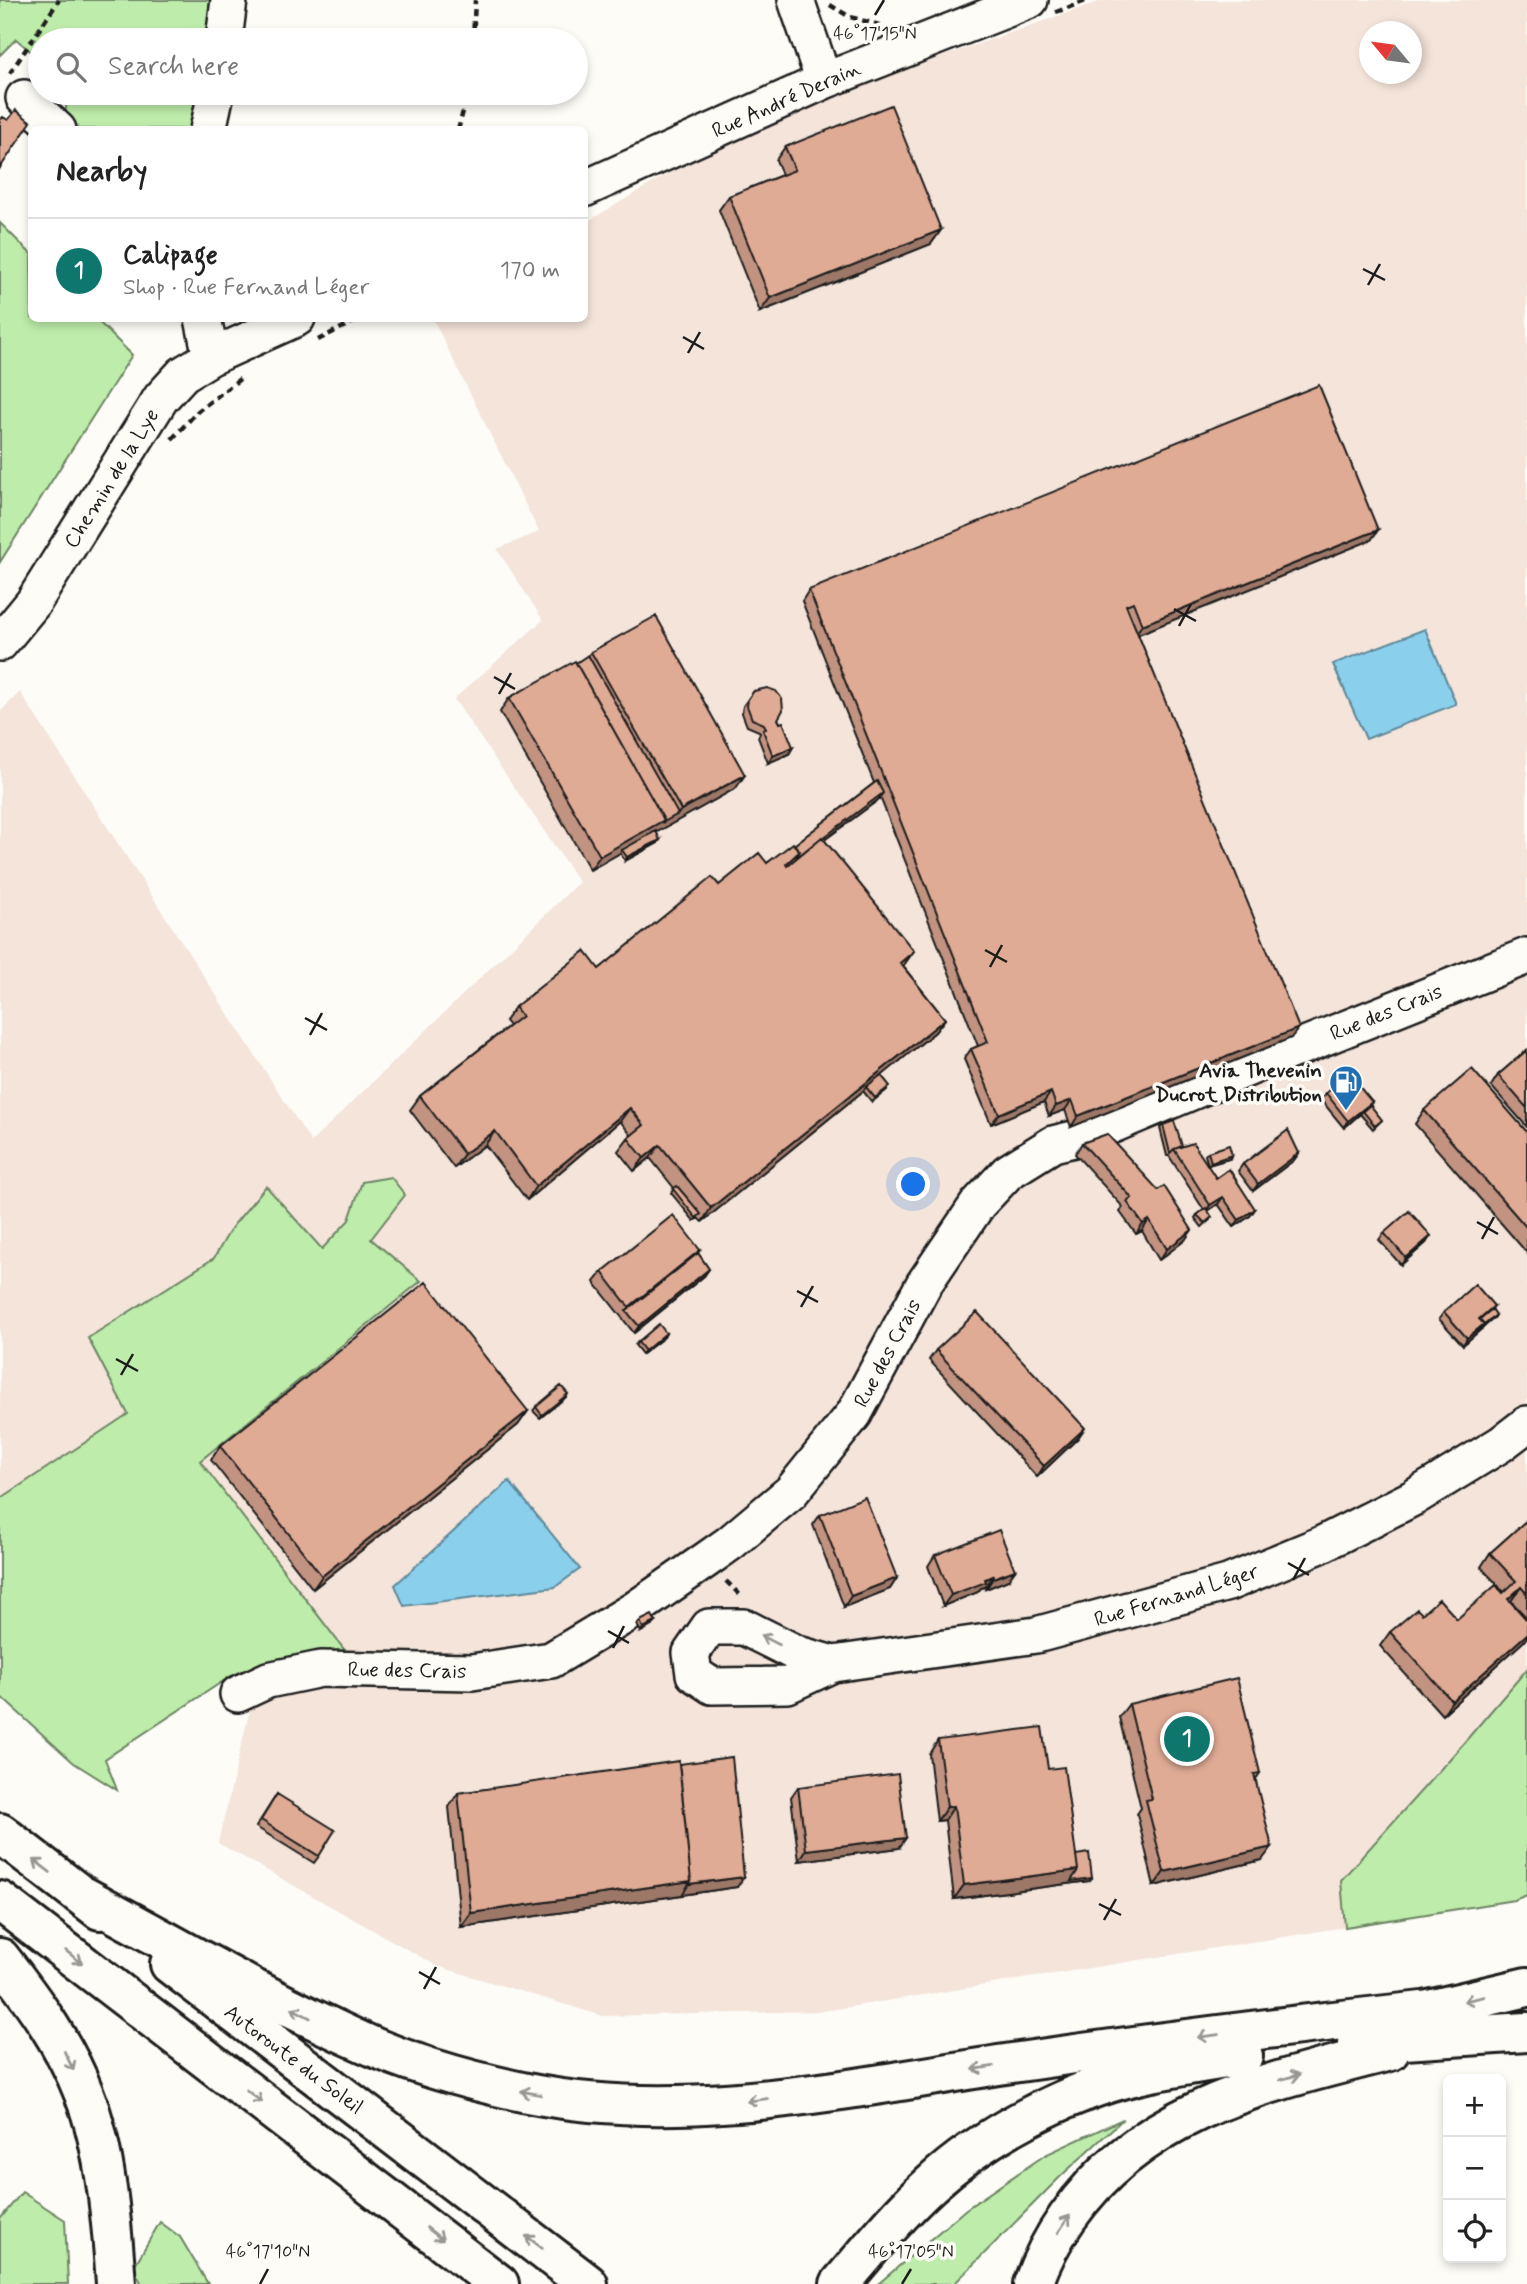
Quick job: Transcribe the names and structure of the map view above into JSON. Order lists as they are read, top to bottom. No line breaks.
{"streets":{"highway":["Autoroute du Soleil"],"street":["Rue André Derain","Chemin de la Lye","Rue des Crais","Rue Fernand Léger"]},"places":{"fuel station":["Avia Thevenin Ducrot Distribution"]},"north":"top left","page":{"search":"Search here","heading":"Nearby","list":[{"mark":"1","name":"Calipage","note":"Shop · Rue Fernand Léger","value":"170 m"}],"pins":"1","map_buttons":["+","−"]},"coordinates":["46°17'15\"N","46°17'10\"N","46°17'05\"N"]}
